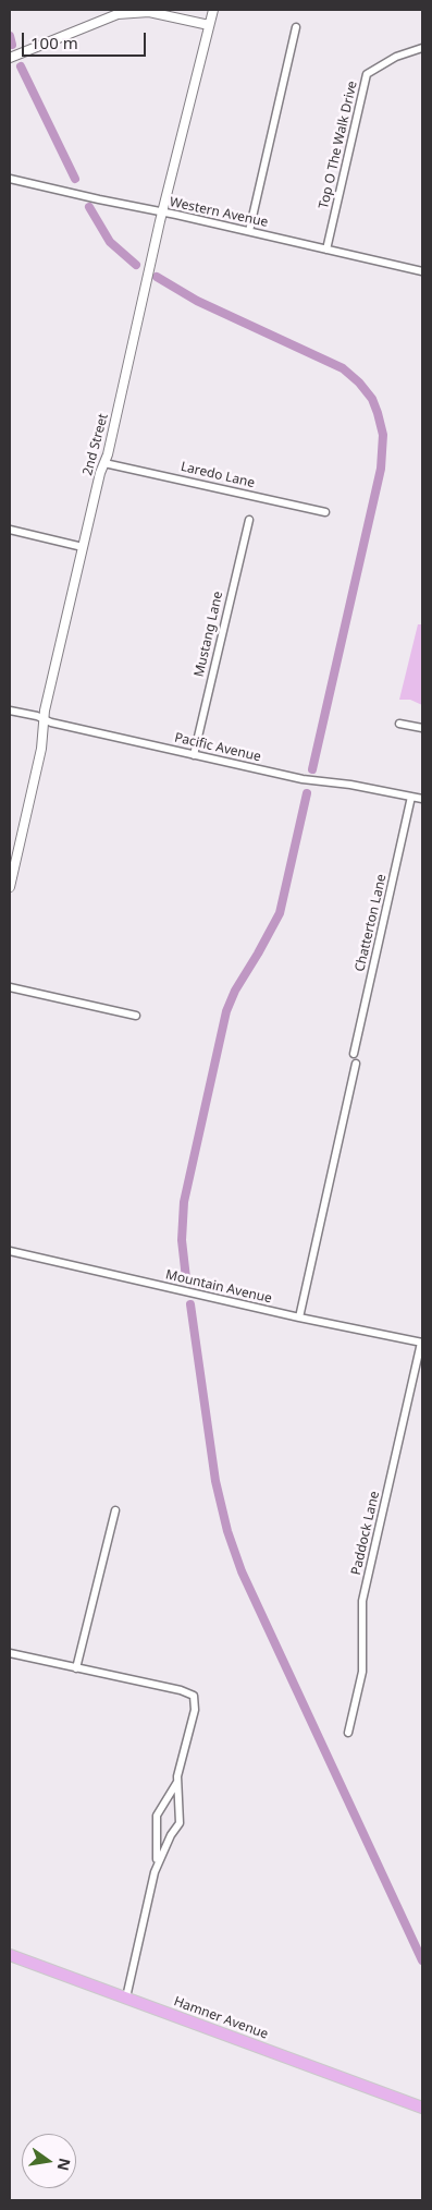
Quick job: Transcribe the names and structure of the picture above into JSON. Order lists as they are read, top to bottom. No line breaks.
{"streets":{"main road":["Hamner Avenue"],"street":["Top O The Walk Drive","Western Avenue","2nd Street","Laredo Lane","Mustang Lane","Pacific Avenue","Chatterton Lane","Mountain Avenue","Paddock Lane"]},"crossings":[["Top O The Walk Drive","Western Avenue"],["Western Avenue","2nd Street"],["2nd Street","Laredo Lane"],["2nd Street","Pacific Avenue"],["Mustang Lane","Pacific Avenue"],["Pacific Avenue","Chatterton Lane"],["Mountain Avenue","Paddock Lane"]],"scale_bar":"100 m","north":"right"}
